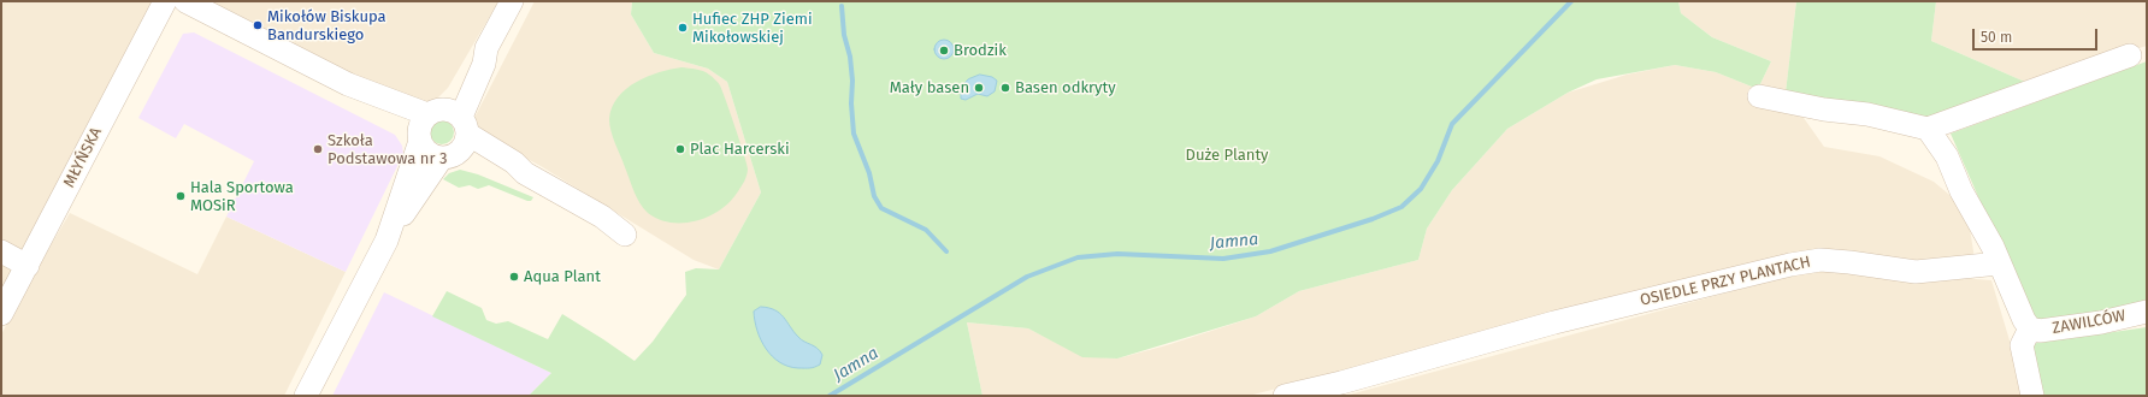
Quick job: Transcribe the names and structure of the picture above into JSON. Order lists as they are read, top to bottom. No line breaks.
{"streets":{"street":["MŁYŃSKA","OSIEDLE PRZY PLANTACH","ZAWILCÓW"]},"water":["Jamna"],"parks":["Duże Planty"],"places":["Mikołów Biskupa Bandurskiego","Hufiec ZHP Ziemi Mikołowskiej","Brodzik","Mały basen","Basen odkryty","Szkoła Podstawowa nr 3","Plac Harcerski","Hala Sportowa MOSiR","Aqua Plant"],"scale_bar":"50 m"}
